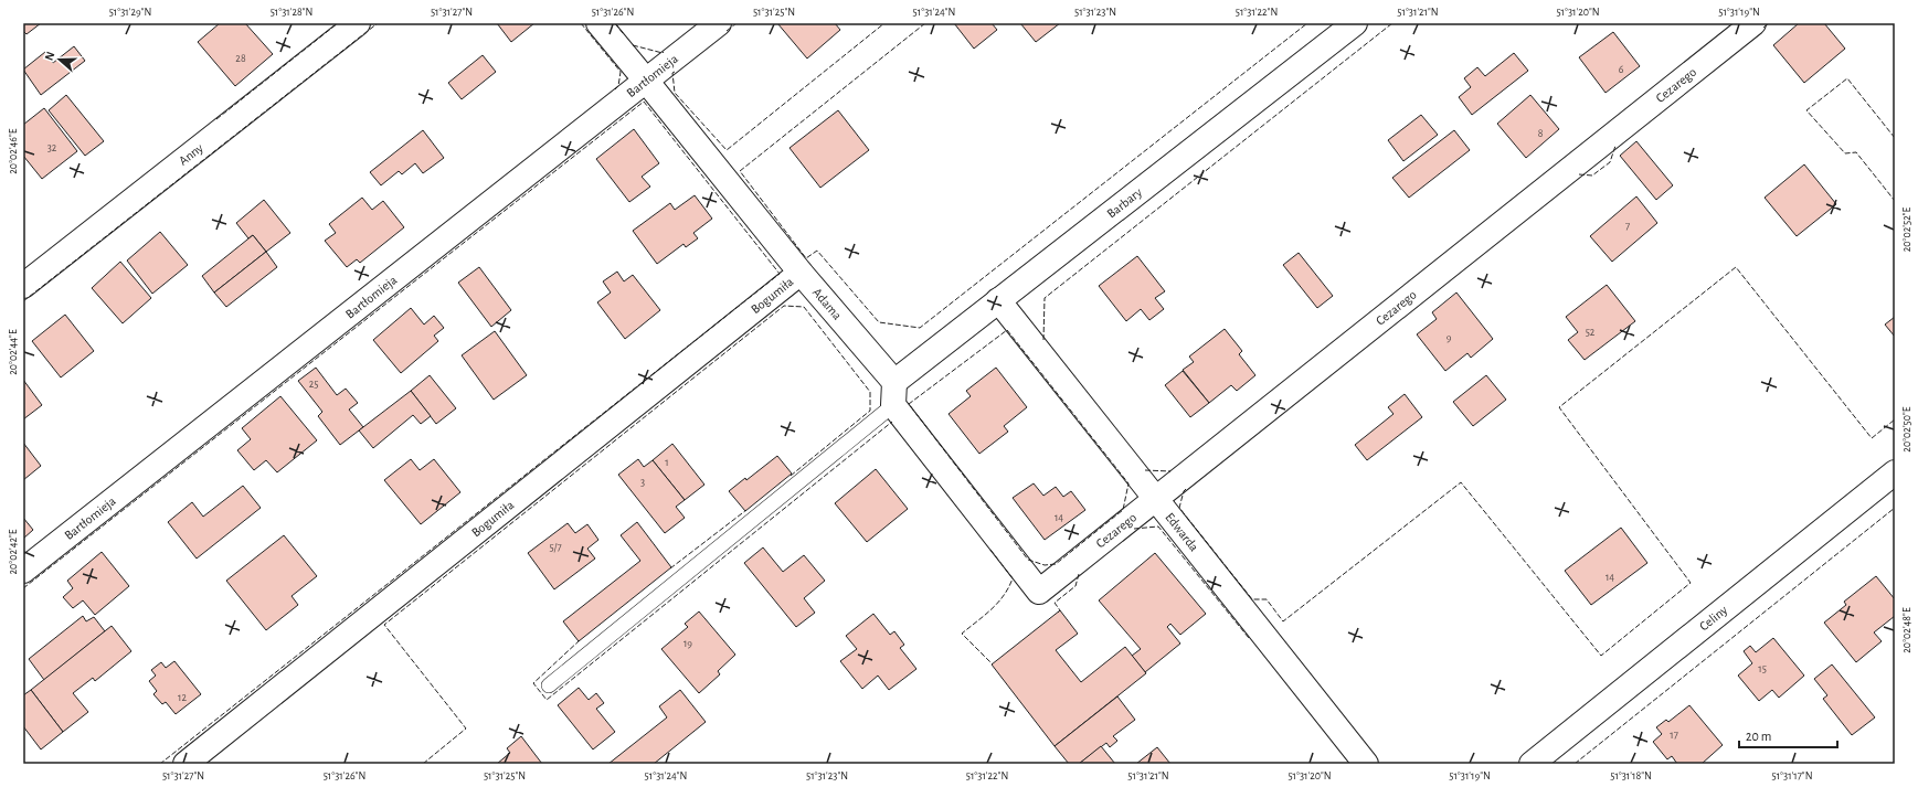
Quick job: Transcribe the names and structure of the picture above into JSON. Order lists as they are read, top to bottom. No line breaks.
{"streets":{"street":["Bartłomieja","Cezarego","Anny","Barbary","Bogumiła","Adama","Edwarda","Celiny"]},"crossings":[["Bartłomieja","Adama"],["Cezarego","Adama"],["Cezarego","Edwarda"],["Barbary","Adama"],["Barbary","Edwarda"],["Bogumiła","Adama"]],"house_numbers":["28","6","8","32","7","52","9","25","1","3","14","5/7","14","19","15","12","17"],"scale_bar":"20 m","north":"left","coordinates":["51°31'29\"N","51°31'28\"N","51°31'27\"N","51°31'26\"N","51°31'25\"N","51°31'24\"N","51°31'23\"N","51°31'22\"N","51°31'21\"N","51°31'20\"N","51°31'19\"N","20°02'46\"E","20°02'52\"E","20°02'44\"E","20°02'50\"E","20°02'42\"E","20°02'48\"E","51°31'18\"N","51°31'17\"N"]}
